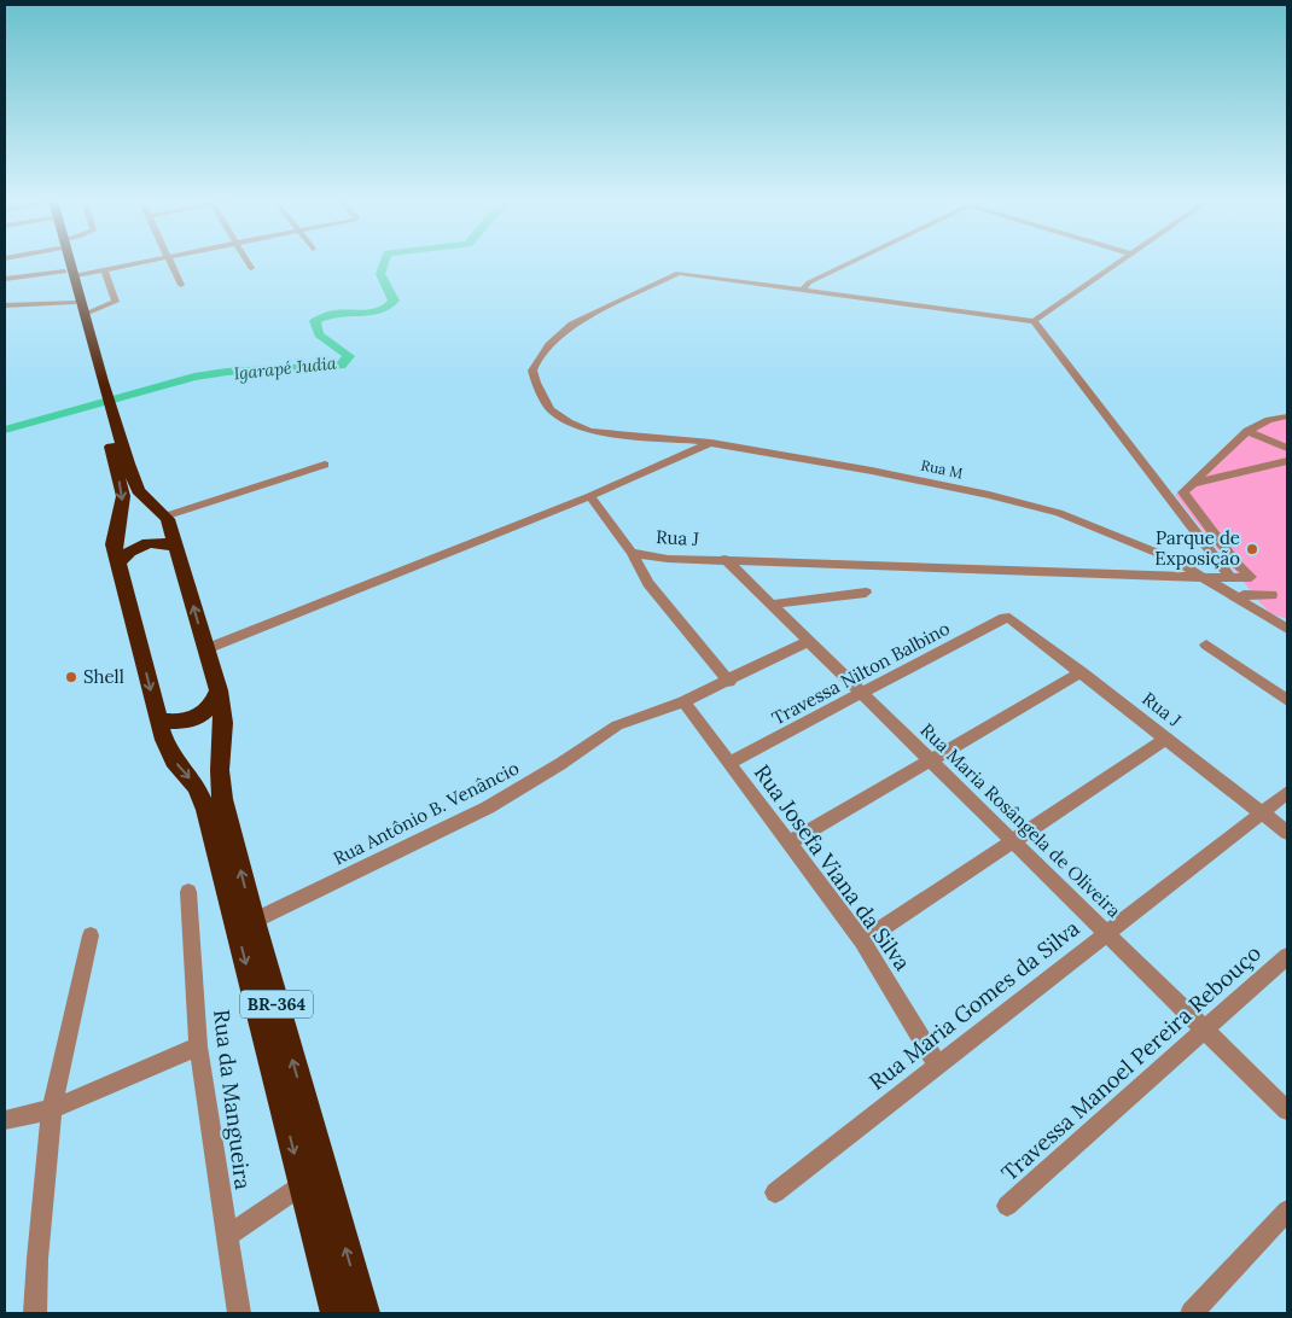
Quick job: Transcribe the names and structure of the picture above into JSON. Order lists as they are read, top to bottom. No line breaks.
{"streets":{"highway":["BR-364"],"street":["Rua M","Rua J","Travessa Nilton Balbino","Rua Antônio B. Venâncio","Rua Maria Rosângela de Oliveira","Rua Josefa Viana da Silva","Rua Maria Gomes da Silva","Travessa Manoel Pereira Rebouço","Rua da Mangueira"]},"crossings":[["Rua M","Rua J"],["Rua J","Travessa Nilton Balbino"],["Rua J","Rua Maria Rosângela de Oliveira"],["Rua J","Rua Maria Gomes da Silva"],["Travessa Nilton Balbino","Rua Maria Rosângela de Oliveira"],["Travessa Nilton Balbino","Rua Josefa Viana da Silva"],["Rua Antônio B. Venâncio","Rua Maria Rosângela de Oliveira"],["Rua Antônio B. Venâncio","Rua Josefa Viana da Silva"],["Rua Antônio B. Venâncio","BR-364"],["Rua Maria Rosângela de Oliveira","Rua Maria Gomes da Silva"],["Rua Maria Rosângela de Oliveira","Travessa Manoel Pereira Rebouço"],["Rua Josefa Viana da Silva","Rua Maria Gomes da Silva"]],"water":["Igarapé Judia"],"places":["Parque de Exposição","Shell"]}
